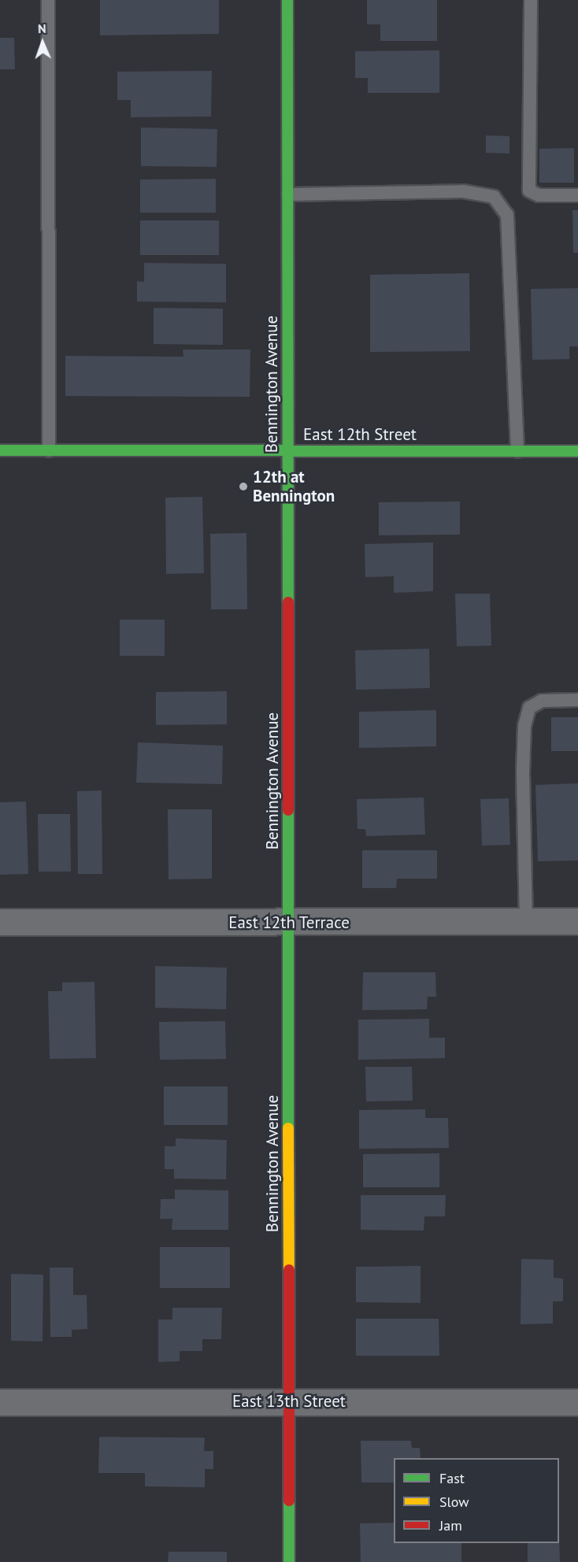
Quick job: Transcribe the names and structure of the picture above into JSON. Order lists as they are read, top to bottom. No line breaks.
{"streets":{"street":["Bennington Avenue","East 12th Street","East 12th Terrace","East 13th Street"]},"crossings":[["Bennington Avenue","East 12th Street"],["Bennington Avenue","East 12th Terrace"],["Bennington Avenue","East 13th Street"]],"places":["12th at Bennington"],"legend":["Fast","Slow","Jam"],"north":"top"}
